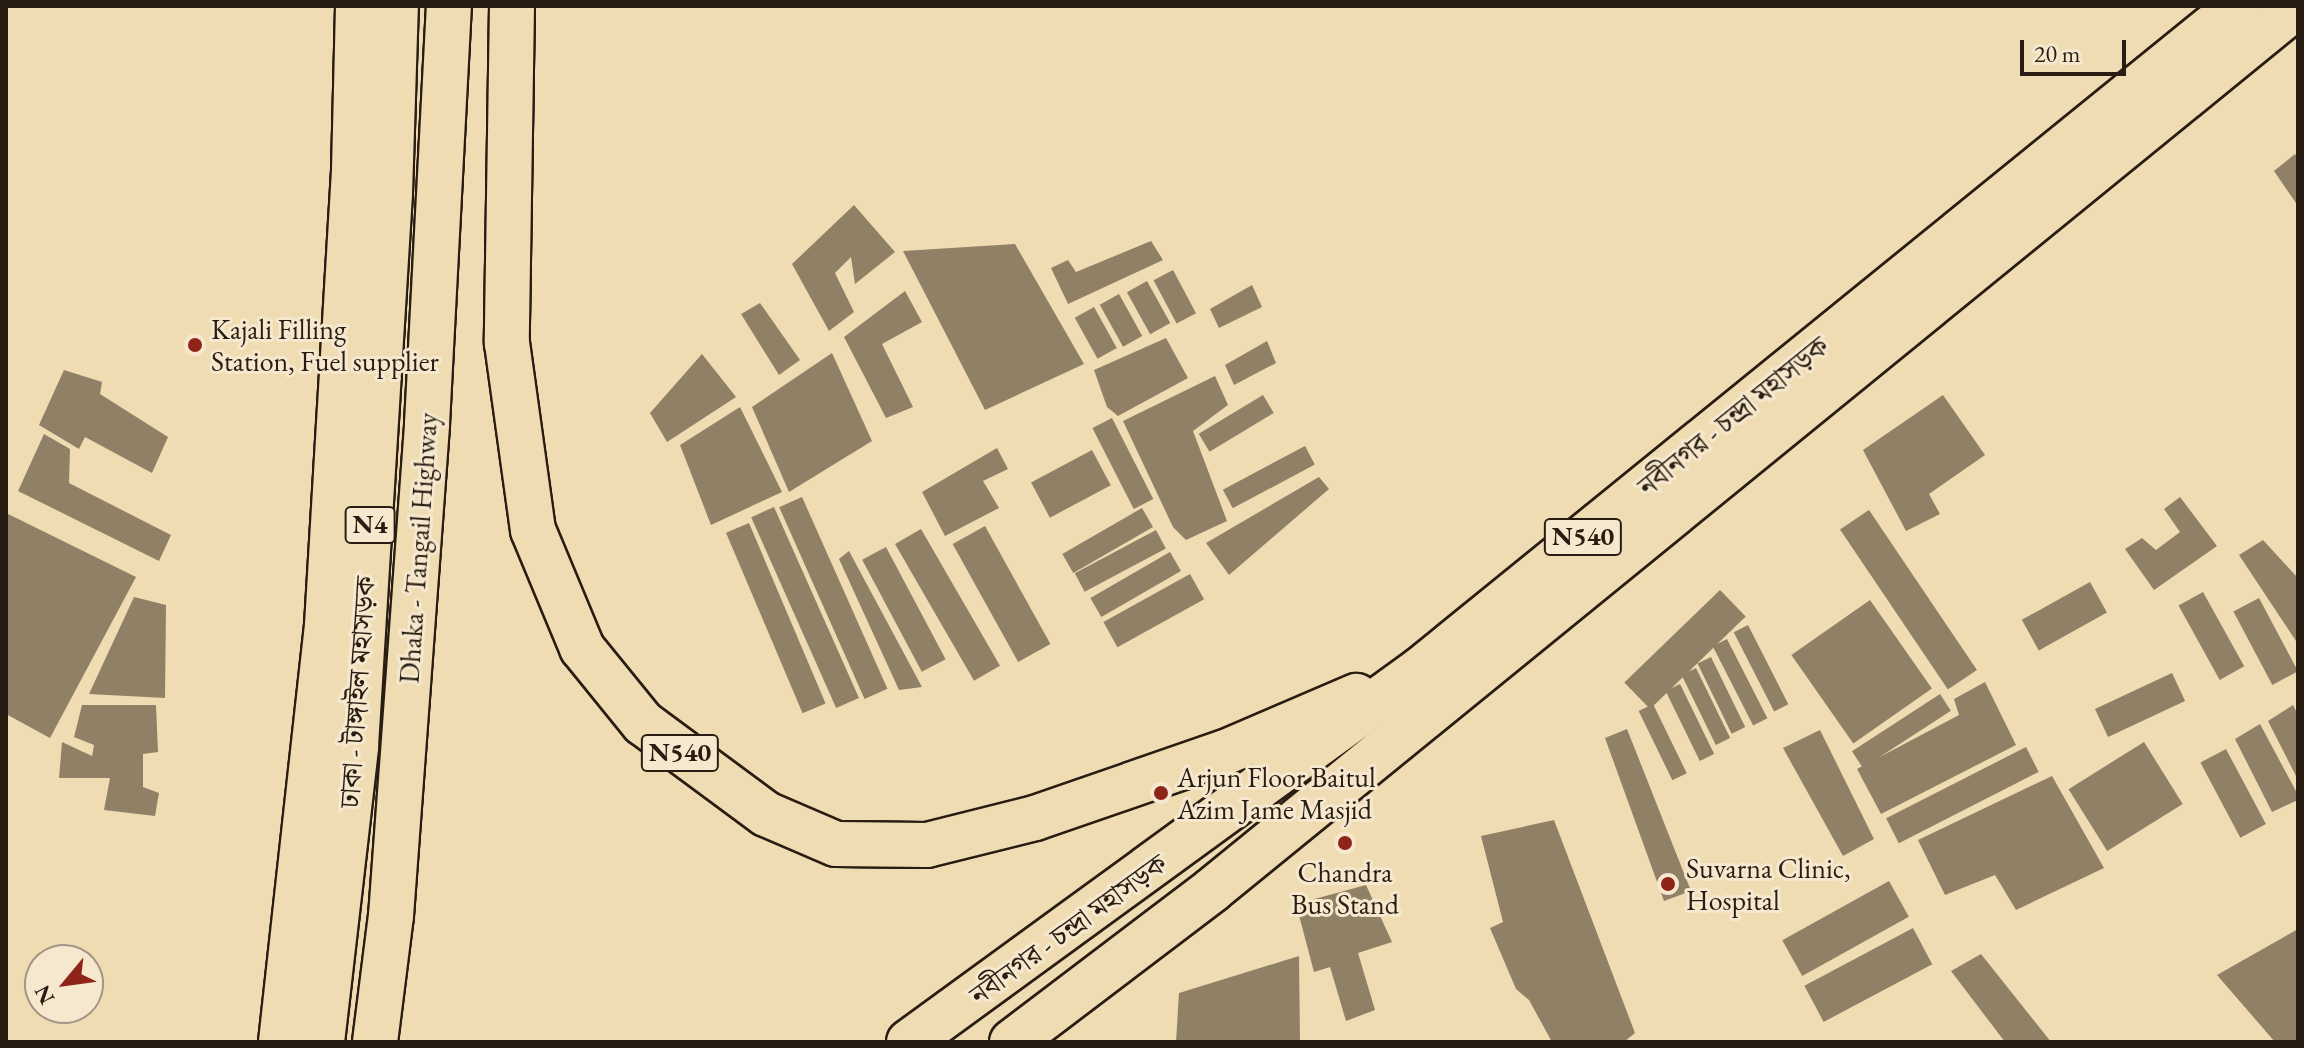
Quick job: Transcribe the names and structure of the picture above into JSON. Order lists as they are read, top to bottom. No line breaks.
{"streets":{"highway":["নবীনগর - চন্দ্রা মহাসড়ক","N4","N540","Dhaka - Tangail Highway","ঢাকা - টাঙ্গাইল মহাসড়ক"]},"crossings":[["নবীনগর - চন্দ্রা মহাসড়ক","N540"]],"places":["Kajali Filling Station, Fuel supplier","Arjun Floor Baitul Azim Jame Masjid","Chandra Bus Stand","Suvarna Clinic, Hospital"],"scale_bar":"20 m","north":"bottom left"}
